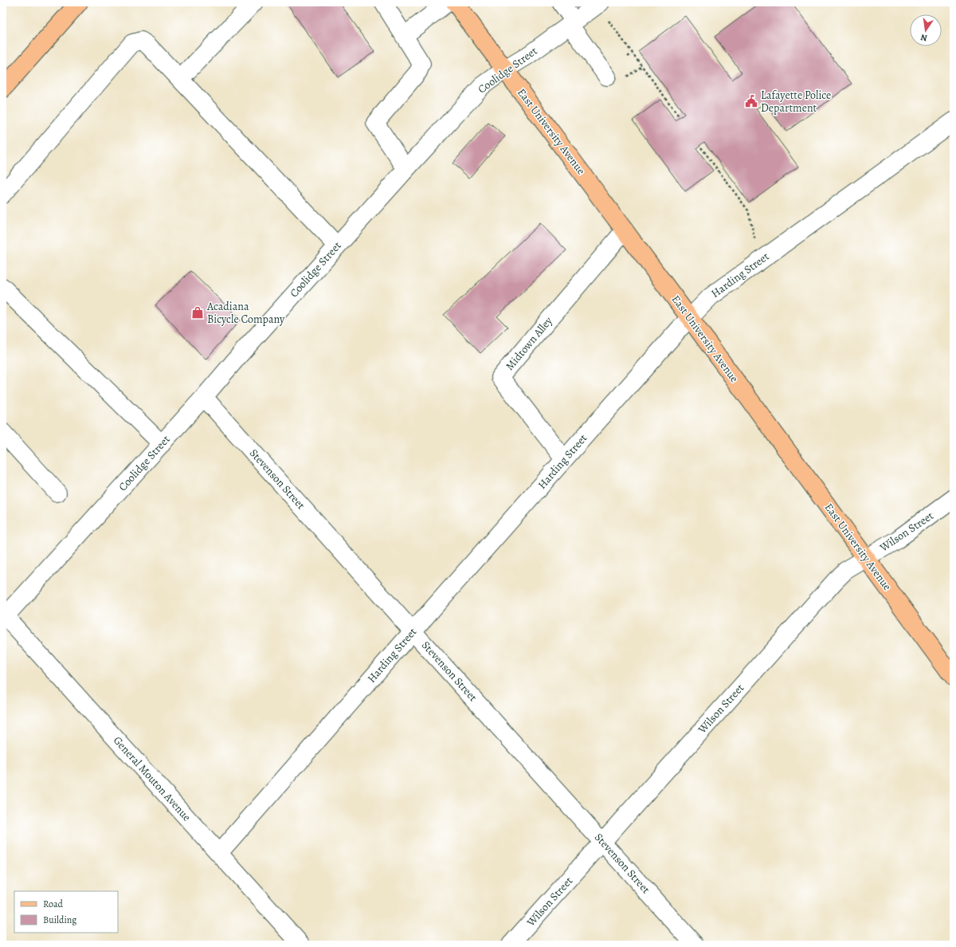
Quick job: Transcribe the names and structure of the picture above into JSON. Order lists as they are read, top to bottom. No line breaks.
{"streets":{"main road":["East University Avenue"],"street":["Coolidge Street","Harding Street","Midtown Alley","Stevenson Street","Wilson Street","General Mouton Avenue"]},"crossings":[["Coolidge Street","East University Avenue"],["Coolidge Street","Stevenson Street"],["Coolidge Street","General Mouton Avenue"],["East University Avenue","Harding Street"],["East University Avenue","Midtown Alley"],["East University Avenue","Wilson Street"],["Harding Street","Midtown Alley"],["Harding Street","Stevenson Street"],["Harding Street","General Mouton Avenue"],["Stevenson Street","Wilson Street"]],"places":{"public building":["Lafayette Police Department"],"shop":["Acadiana Bicycle Company"]},"legend":["Road","Building"],"north":"bottom"}
